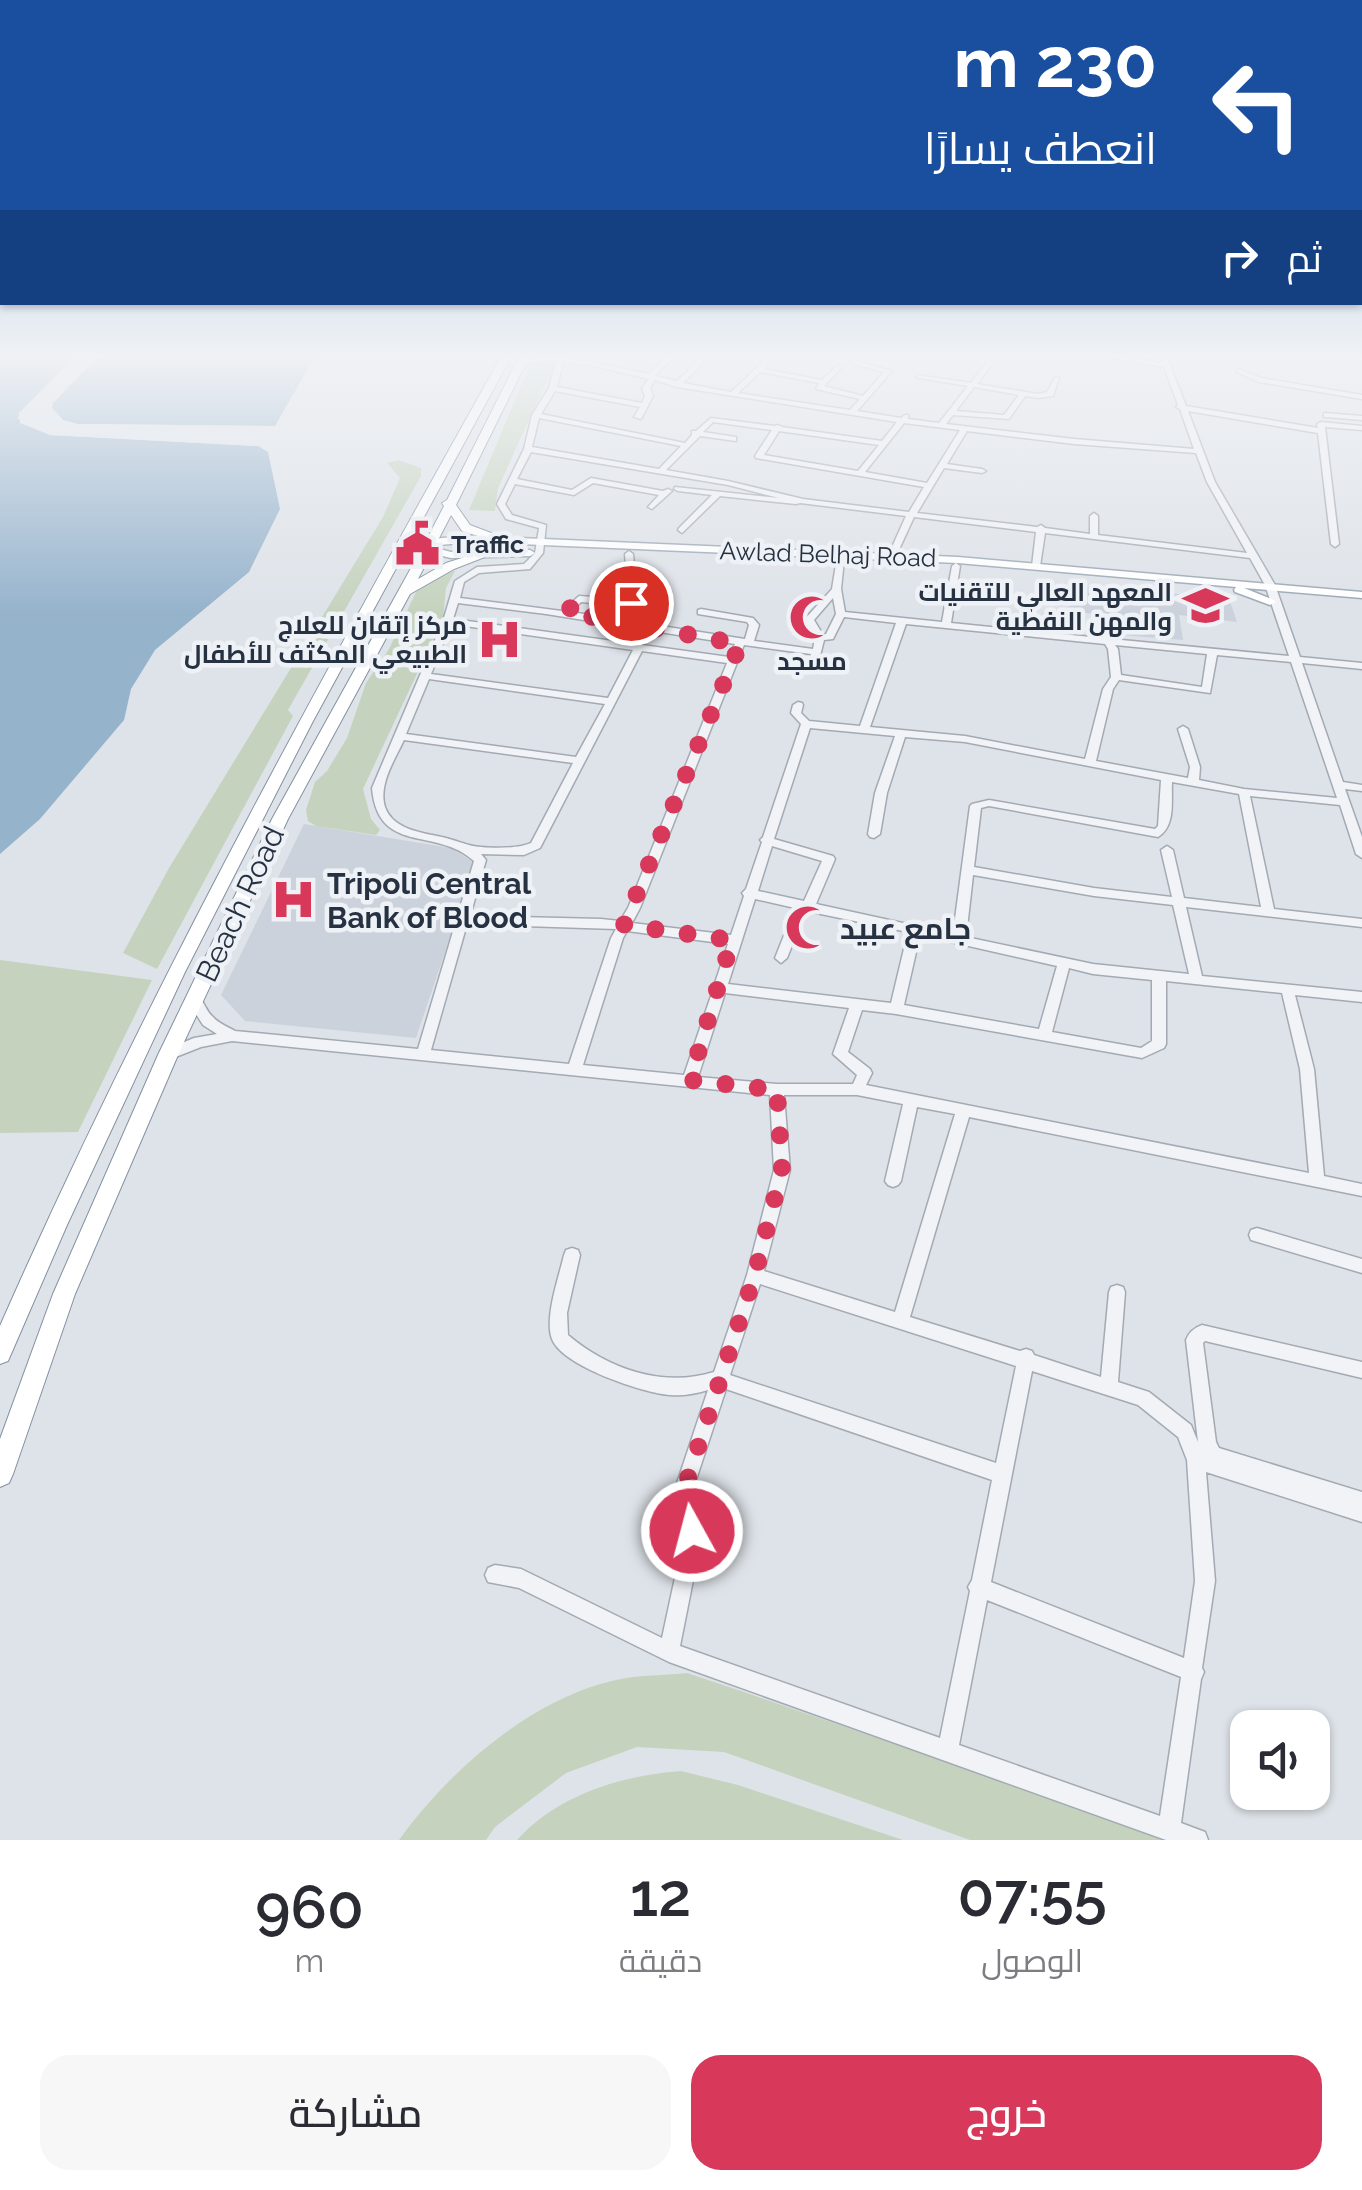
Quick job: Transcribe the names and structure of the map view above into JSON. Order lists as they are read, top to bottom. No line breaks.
{"streets":{"highway":["Beach Road"],"main road":["Awlad Belhaj Road"]},"crossings":[["Awlad Belhaj Road","Beach Road"]],"places":{"public building":["Traffic"],"school or university":["المعهد العالي للتقنيات والمهن النفطية"],"mosque":["مسجد","جامع عبيد"],"hospital":["مركز إتقان للعلاج الطبيعي المكثف للأطفال","Tripoli Central Bank of Blood"]},"page":{"turn":["230 m","انعطف يسارًا"],"then":"ثم","eta":["07:55","الوصول","12","دقيقة","960","m"],"buttons":["خروج","مشاركة"]}}
